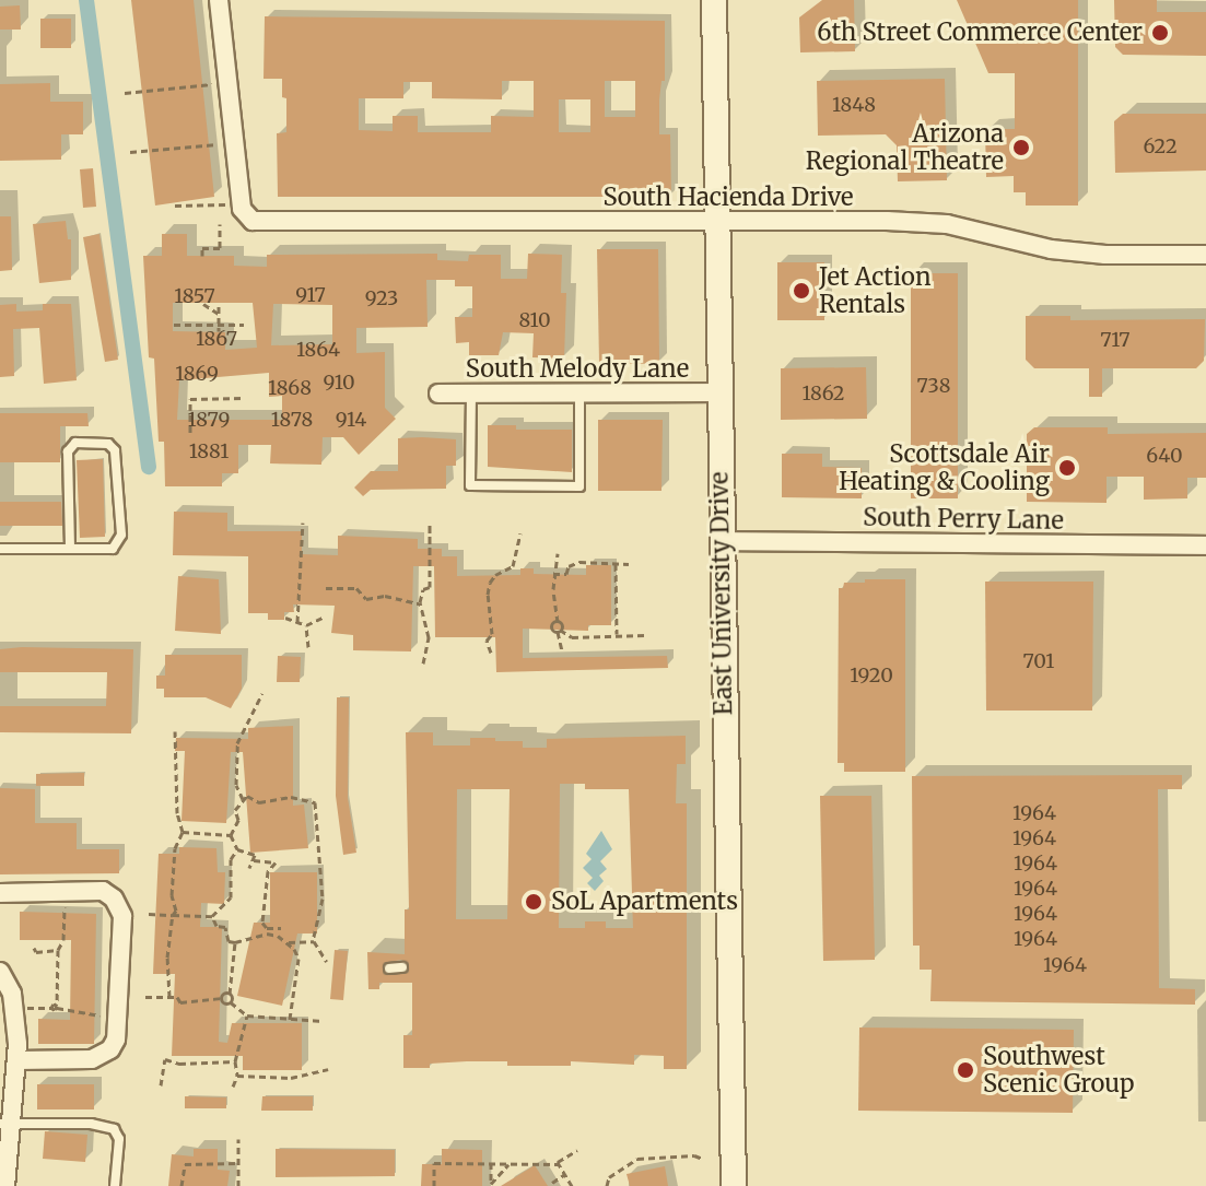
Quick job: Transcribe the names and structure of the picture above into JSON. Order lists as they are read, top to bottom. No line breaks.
{"streets":{"main road":["East University Drive"],"street":["South Hacienda Drive","South Melody Lane","South Perry Lane"]},"crossings":[["South Hacienda Drive","East University Drive"],["South Melody Lane","East University Drive"],["South Perry Lane","East University Drive"]],"places":["6th Street Commerce Center","Arizona Regional Theatre","Jet Action Rentals","Scottsdale Air Heating & Cooling","SoL Apartments","Southwest Scenic Group"],"house_numbers":["1848","622","917","1857","923","810","1867","717","1864","1869","910","738","1868","1862","1879","1878","914","1881","640","701","1920","1964","1964","1964","1964","1964","1964","1964"]}
